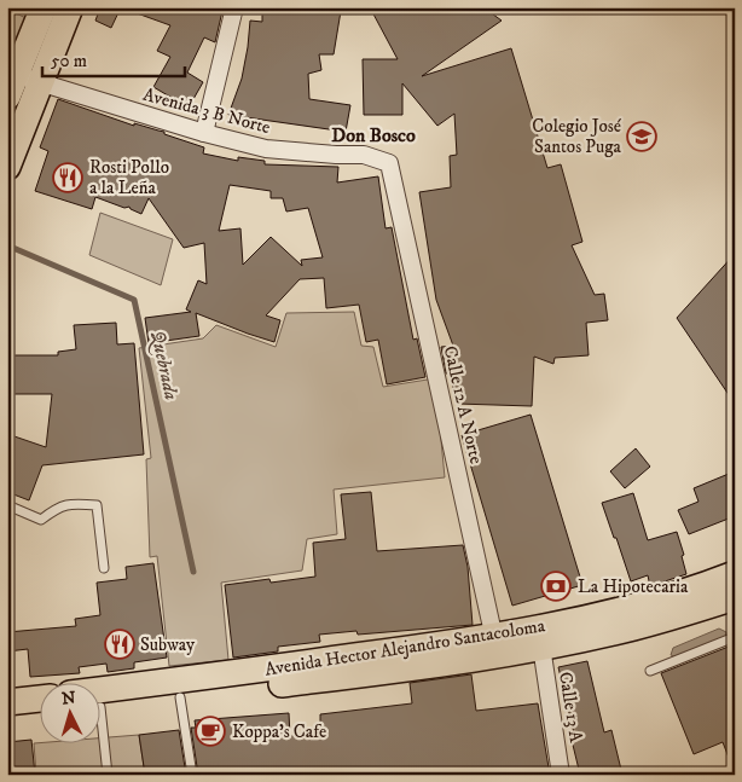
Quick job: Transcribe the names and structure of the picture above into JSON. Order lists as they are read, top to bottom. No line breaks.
{"streets":{"main road":["Avenida Hector Alejandro Santacoloma"],"street":["Avenida 3 B Norte","Calle 12 A Norte","Calle 13 A"]},"crossings":[["Avenida 3 B Norte","Calle 12 A Norte"],["Calle 12 A Norte","Avenida Hector Alejandro Santacoloma"],["Avenida Hector Alejandro Santacoloma","Calle 13 A"]],"districts":["Don Bosco"],"water":["Quebrada"],"places":{"school or university":["Colegio José Santos Puga"],"restaurant":["Rosti Pollo a la Leña","Subway"],"bank":["La Hipotecaria"],"cafe":["Koppa's Cafe"]},"scale_bar":"50 m","north":"top"}
